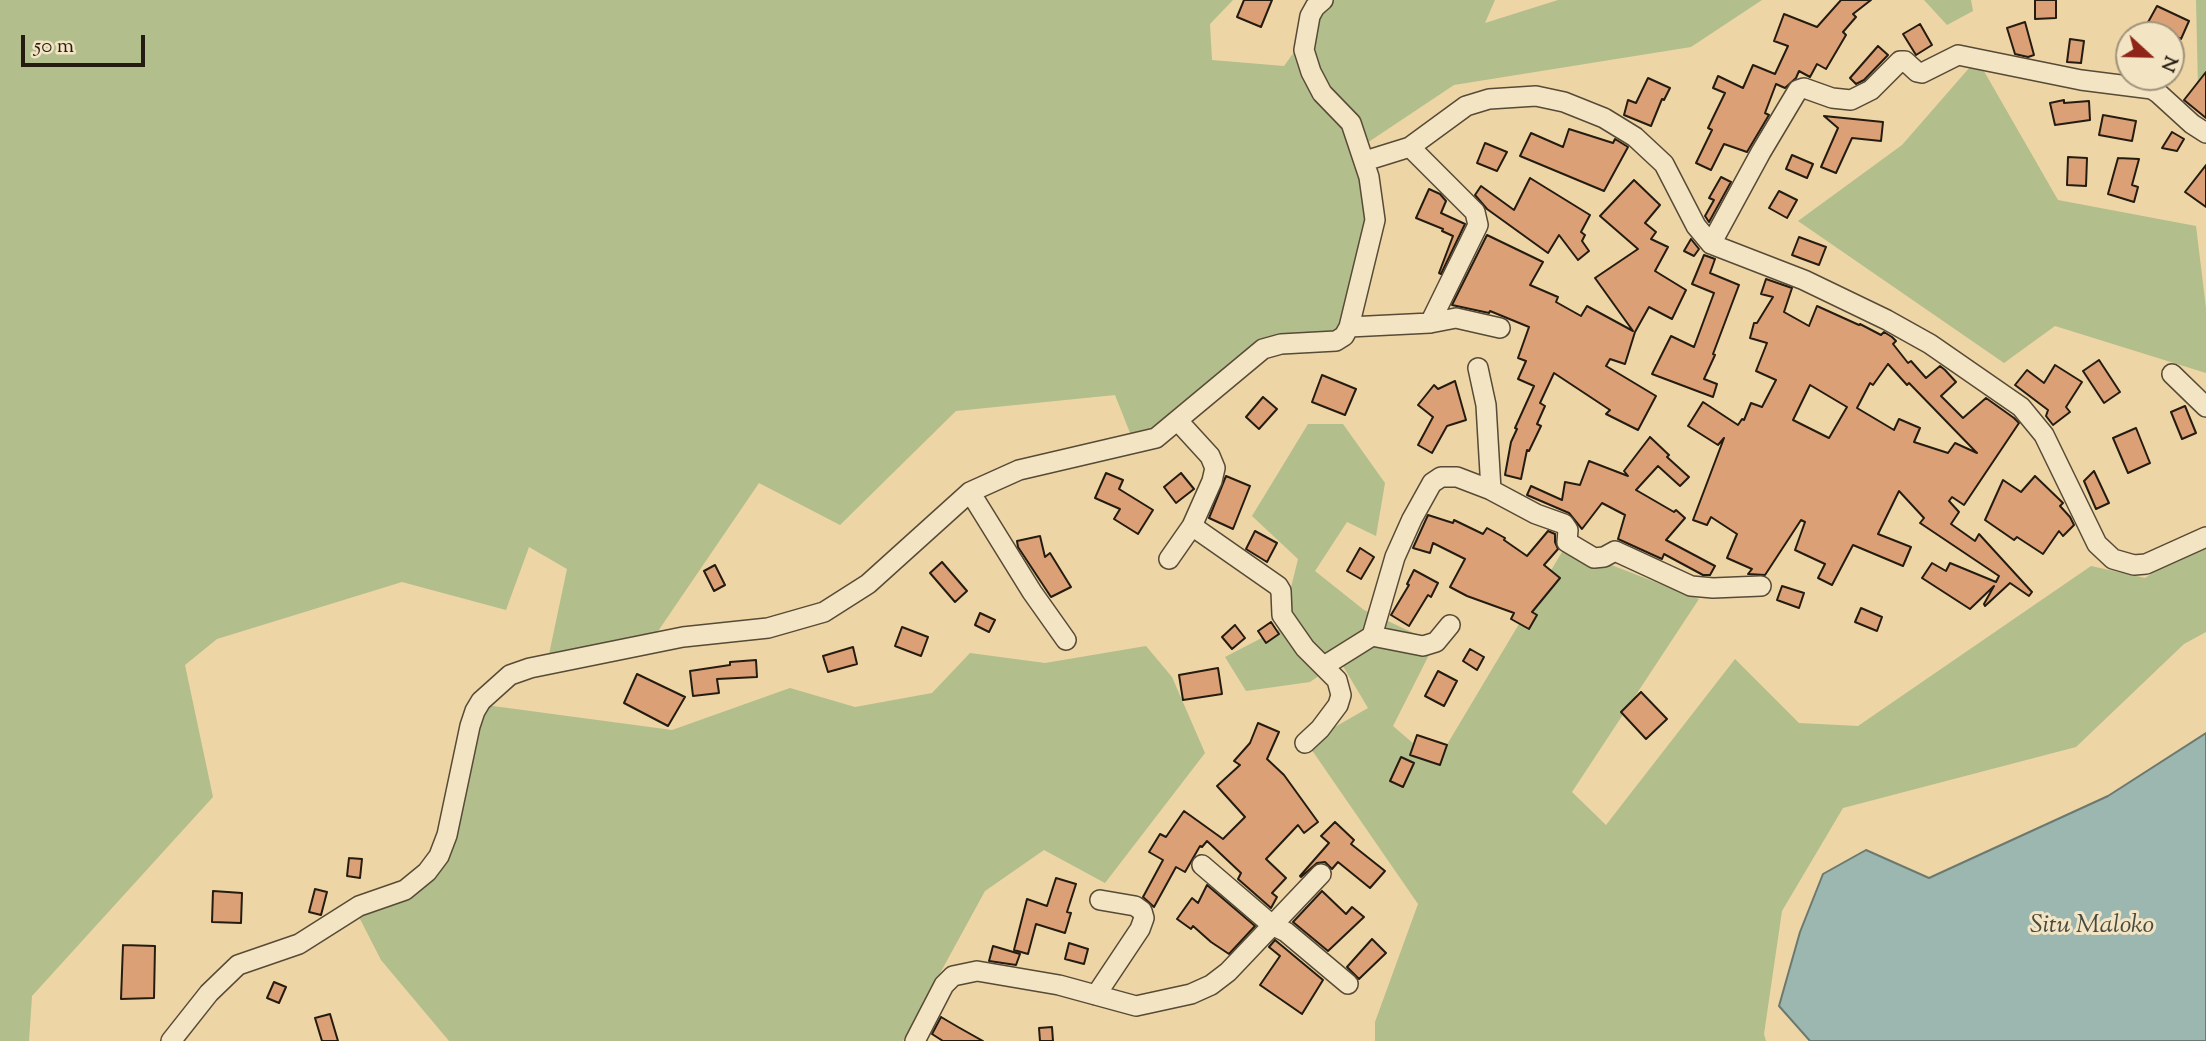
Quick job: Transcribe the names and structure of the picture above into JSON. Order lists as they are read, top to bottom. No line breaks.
{"water":["Situ Maloko"],"scale_bar":"50 m","north":"right"}
